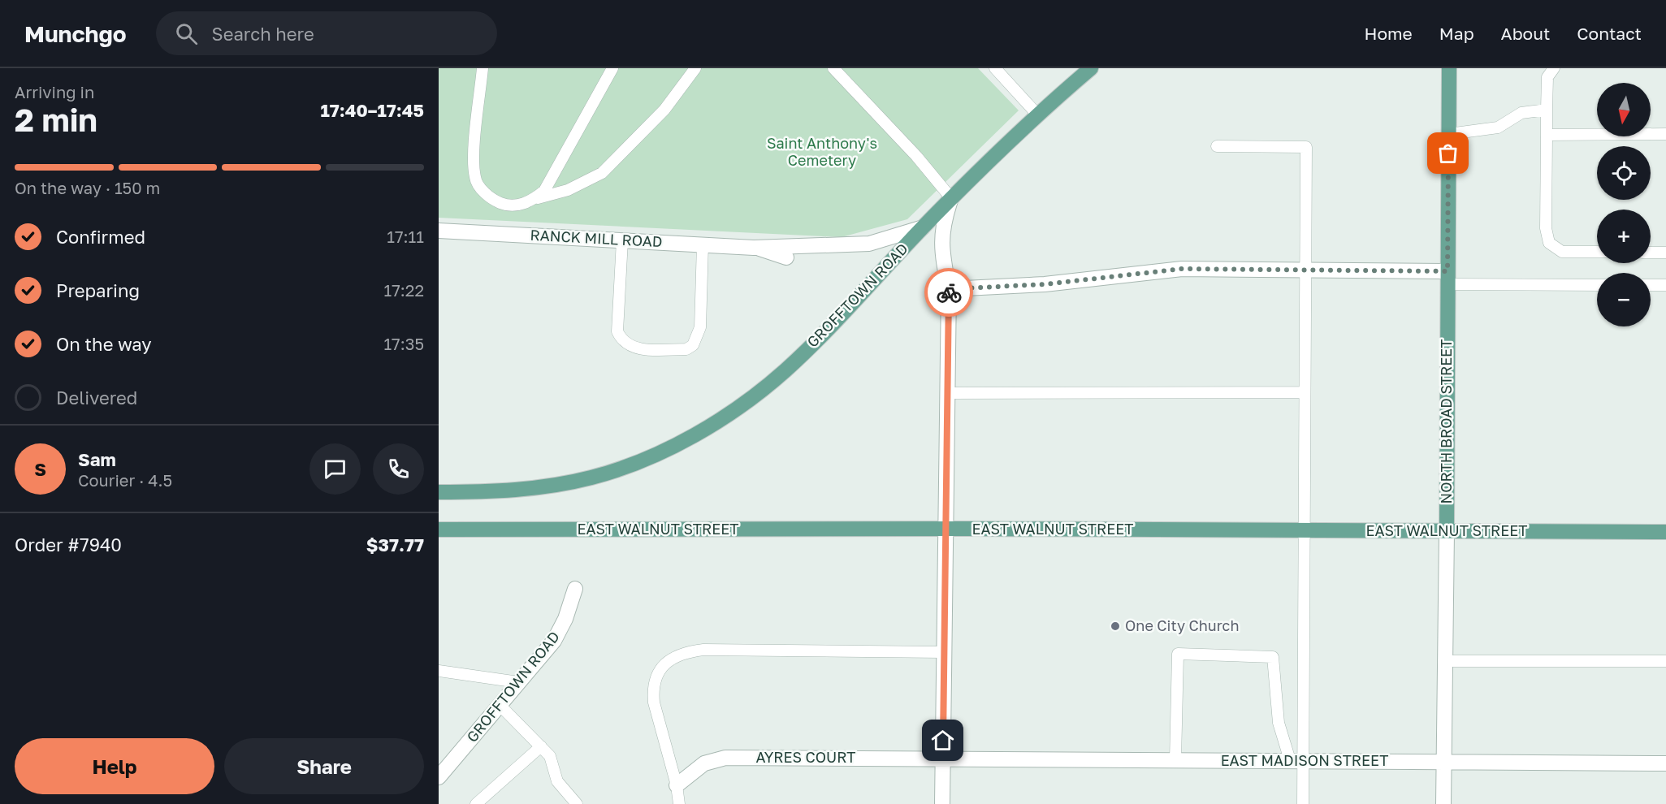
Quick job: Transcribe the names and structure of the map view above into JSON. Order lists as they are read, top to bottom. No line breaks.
{"streets":{"main road":["GROFFTOWN ROAD","NORTH BROAD STREET","EAST WALNUT STREET"],"street":["RANCK MILL ROAD","AYRES COURT","EAST MADISON STREET"]},"crossings":[["RANCK MILL ROAD","GROFFTOWN ROAD"],["NORTH BROAD STREET","EAST WALNUT STREET"],["NORTH BROAD STREET","EAST MADISON STREET"],["AYRES COURT","EAST MADISON STREET"]],"parks":["Saint Anthony's Cemetery"],"places":["One City Church"],"north":"bottom","page":{"header":"Munchgo","search":"Search here","nav":["Home","Map","About","Contact"],"heading":["2 min","Arriving in","17:40–17:45"],"panel":["Sam","Courier · 4.5","Order #7940","$37.77"],"map_buttons":["+","−"],"bar":"On the way · 150 m","list":[["Confirmed","17:11"],["Preparing","17:22"],["On the way","17:35"],"Delivered"],"round":"S","buttons":["Help","Share"]}}
